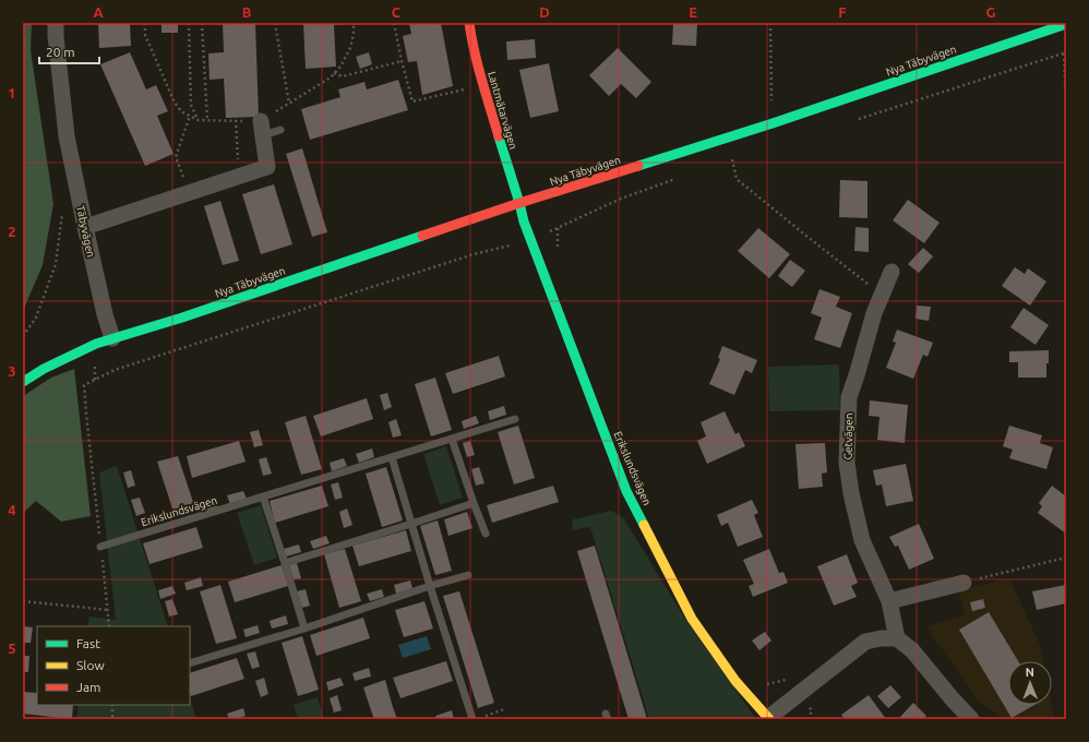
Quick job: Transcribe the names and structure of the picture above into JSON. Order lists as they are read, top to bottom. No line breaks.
{"streets":{"main road":["Nya Täbyvägen","Lantmätarvägen","Erikslundsvägen"],"street":["Täbyvägen","Getvägen"]},"crossings":[["Nya Täbyvägen","Lantmätarvägen"],["Nya Täbyvägen","Täbyvägen"],["Nya Täbyvägen","Erikslundsvägen"],["Lantmätarvägen","Erikslundsvägen"]],"legend":["Fast","Slow","Jam"],"scale_bar":"20 m","north":"top","grid":{"columns":["A","B","C","D","E","F","G"],"rows":["1","2","3","4","5"]}}
